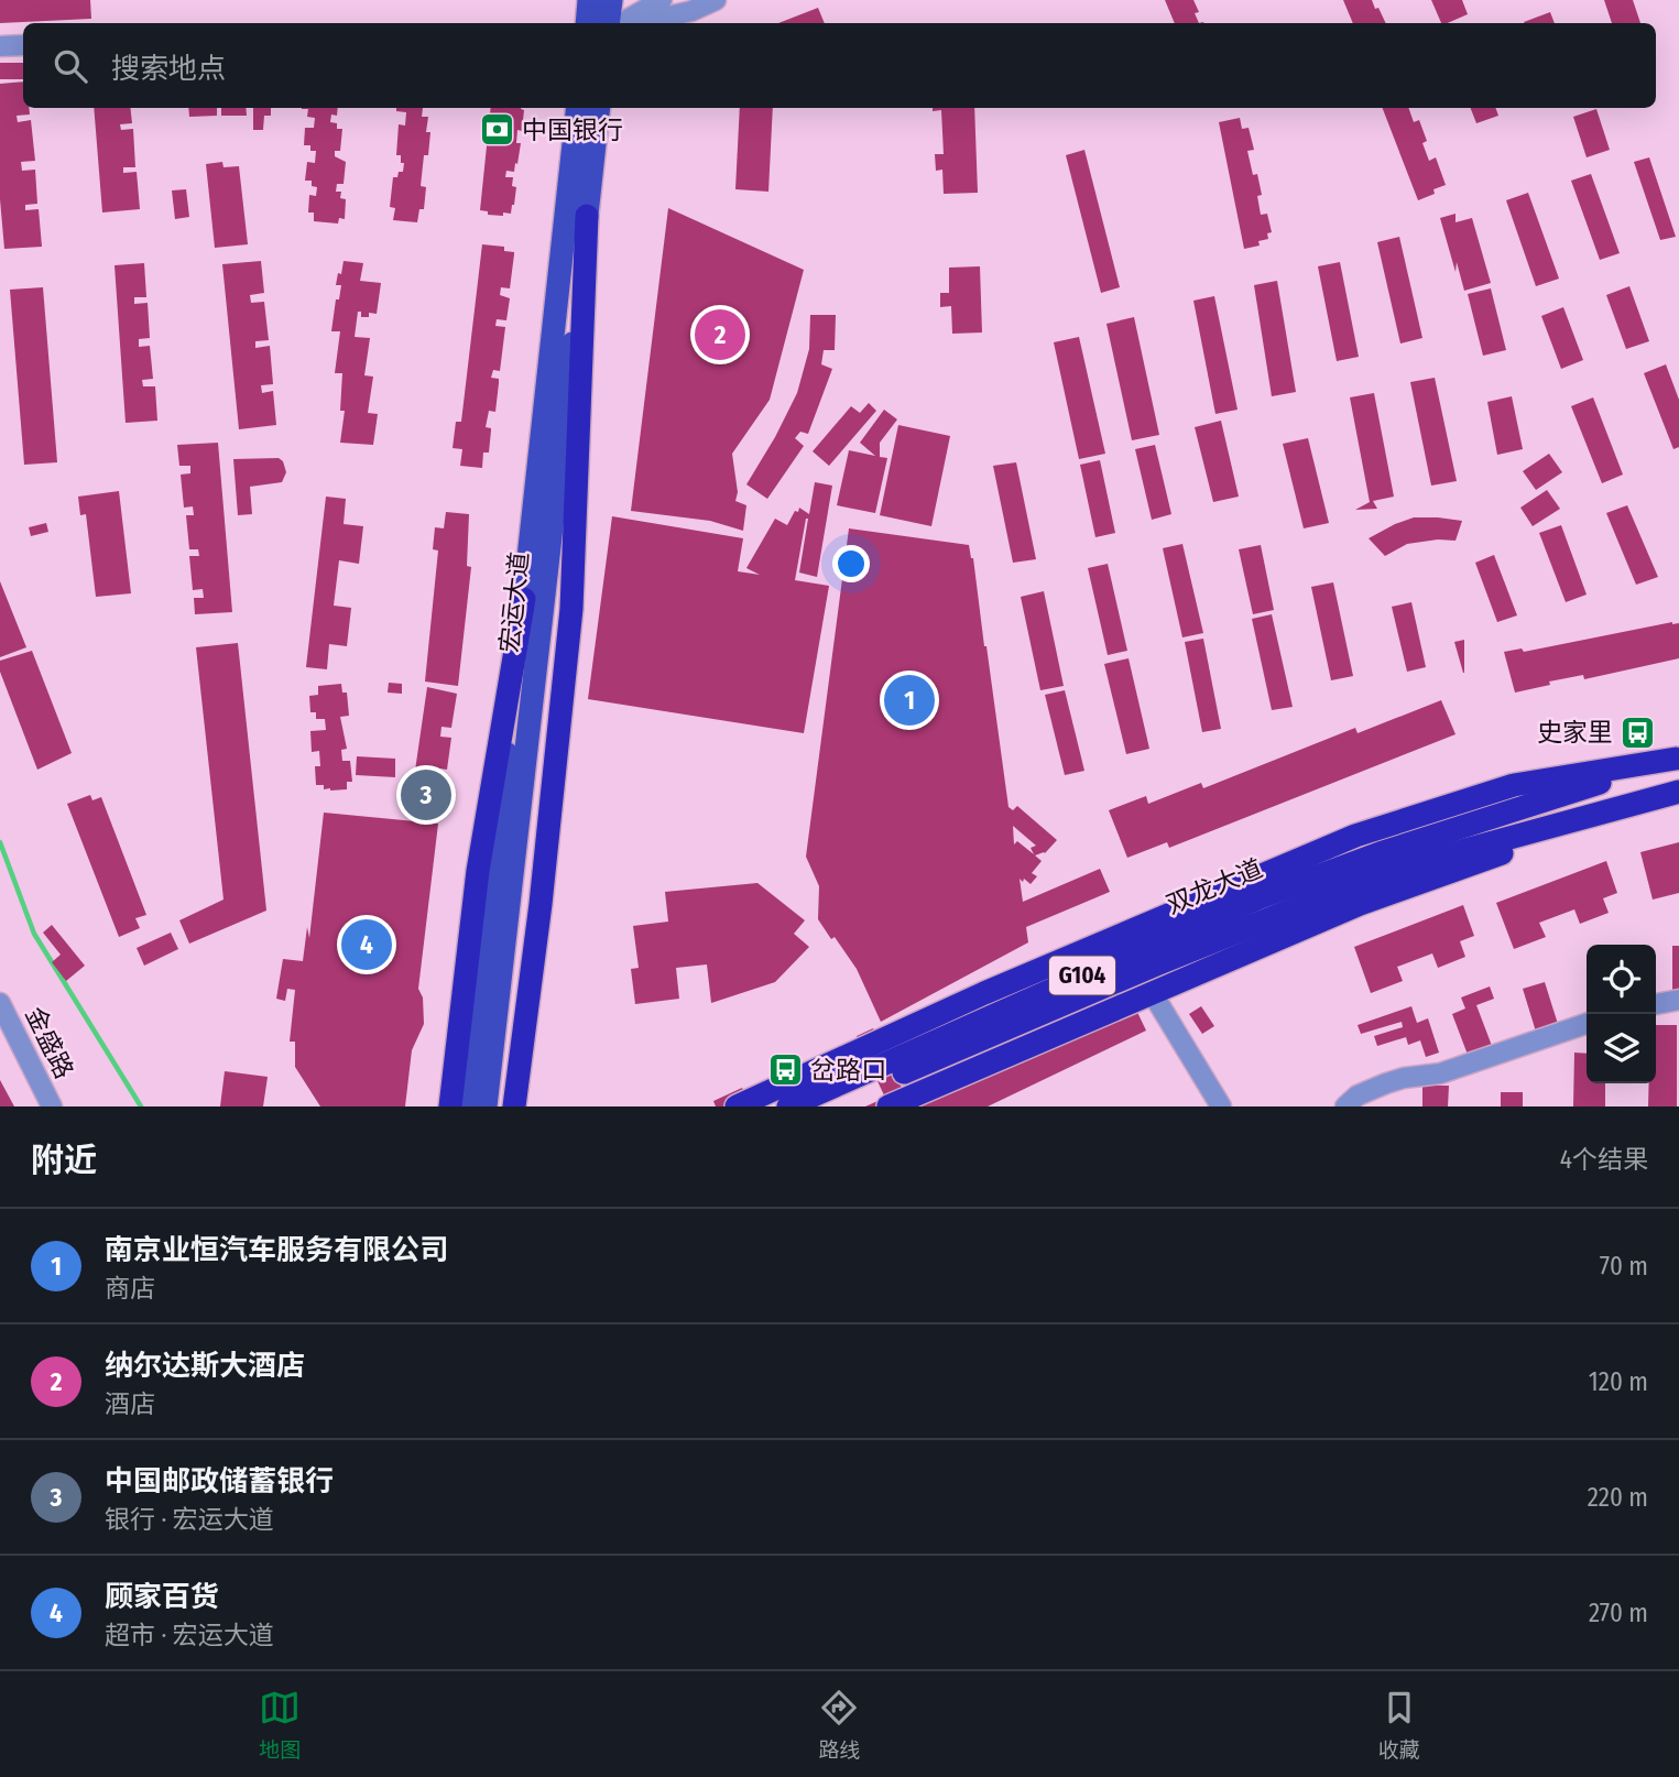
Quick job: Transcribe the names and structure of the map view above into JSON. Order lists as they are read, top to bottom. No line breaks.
{"streets":{"highway":["双龙大道","G104"],"main road":["宏运大道"],"street":["金盛路"]},"crossings":[["双龙大道","G104"]],"places":{"bank":["中国银行"],"bus stop":["史家里","岔路口"]},"page":{"search":"搜索地点","pins":["2","1","3","4"],"heading":["附近","4个结果"],"list":[{"mark":"1","name":"南京业恒汽车服务有限公司","note":"商店","value":"70 m"},{"mark":"2","name":"纳尔达斯大酒店","note":"酒店","value":"120 m"},{"mark":"3","name":"中国邮政储蓄银行","note":"银行 · 宏运大道","value":"220 m"},{"mark":"4","name":"顾家百货","note":"超市 · 宏运大道","value":"270 m"}],"nav":["地图","路线","收藏"]}}
